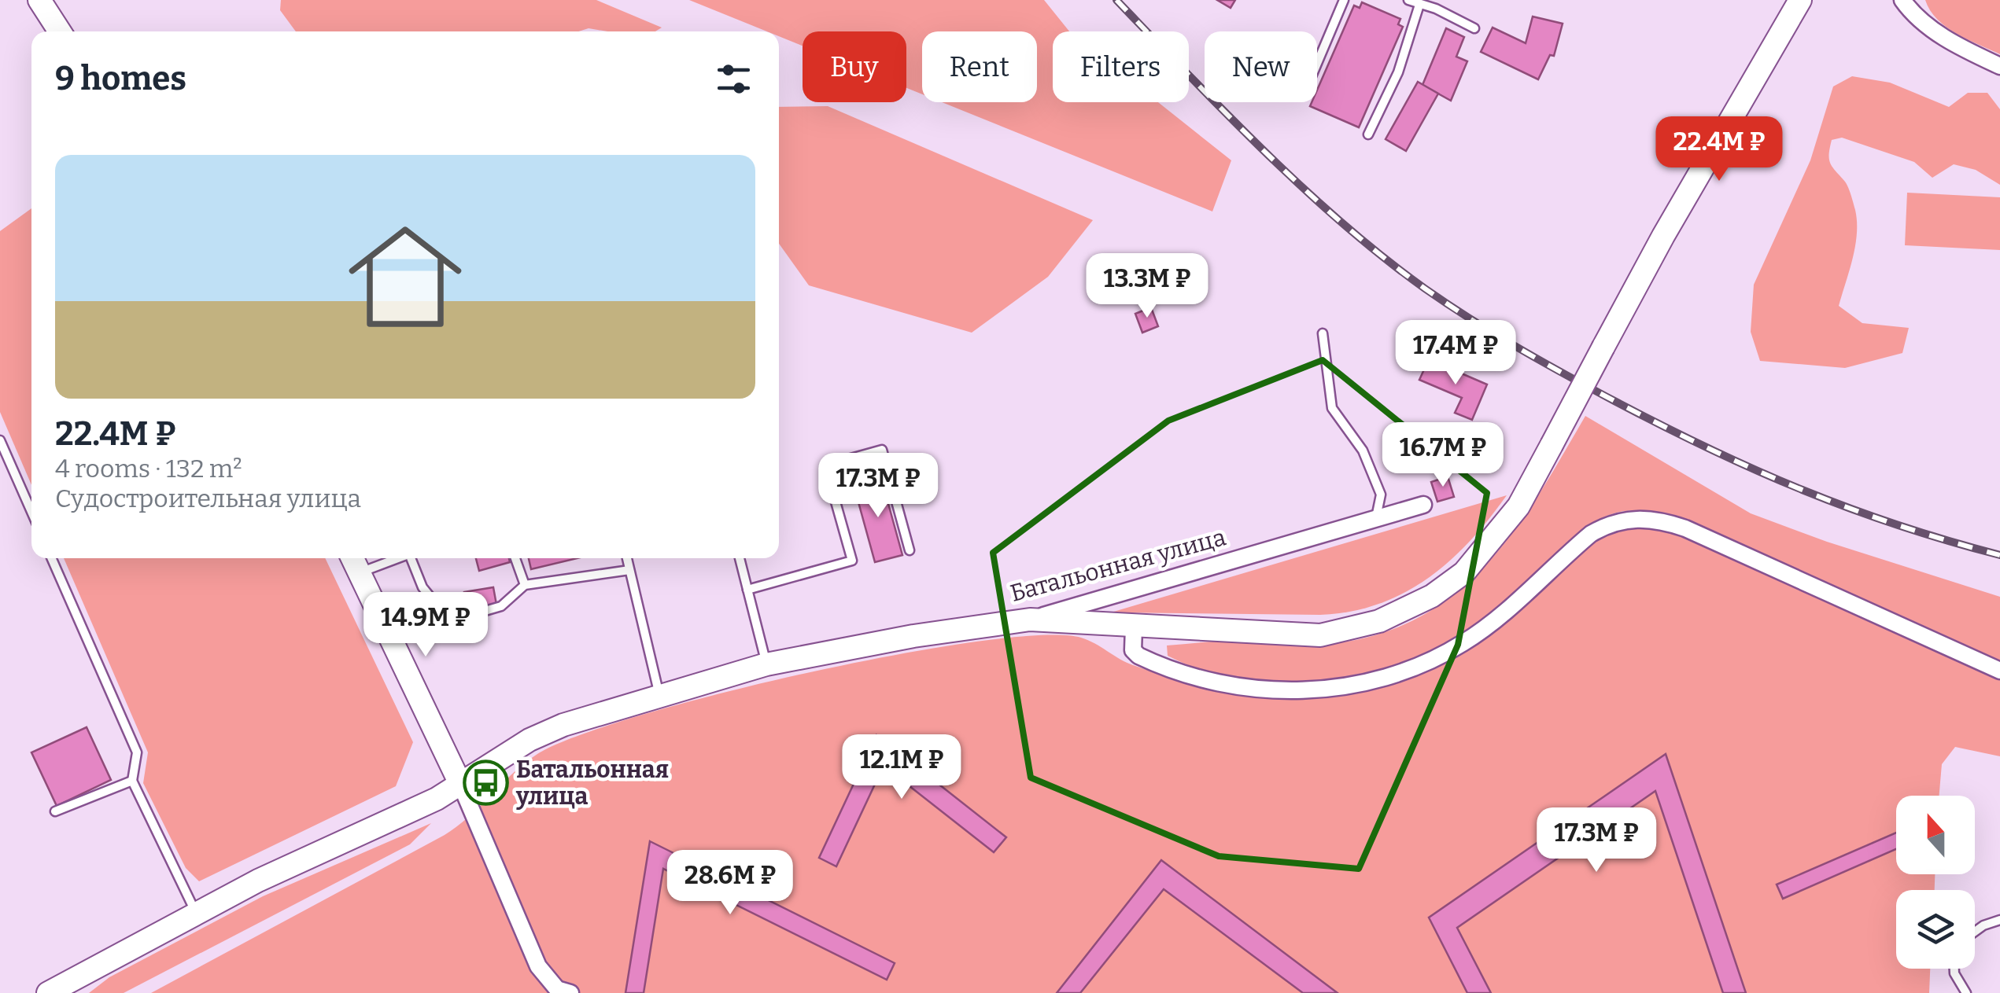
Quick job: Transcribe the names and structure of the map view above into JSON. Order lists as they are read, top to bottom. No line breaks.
{"streets":{"street":["Батальонная улица"]},"places":{"bus stop":["Батальонная улица"]},"north":"top","page":{"chip":["Buy","Rent","Filters","New"],"heading":"9 homes","price":["22.4M ₽","13.3M ₽","17.4M ₽","16.7M ₽","17.3M ₽","14.9M ₽","12.1M ₽","17.3M ₽","28.6M ₽"],"list":[{"name":"22.4M ₽","note":"4 rooms · 132 m² · Судостроительная улица"}]}}
